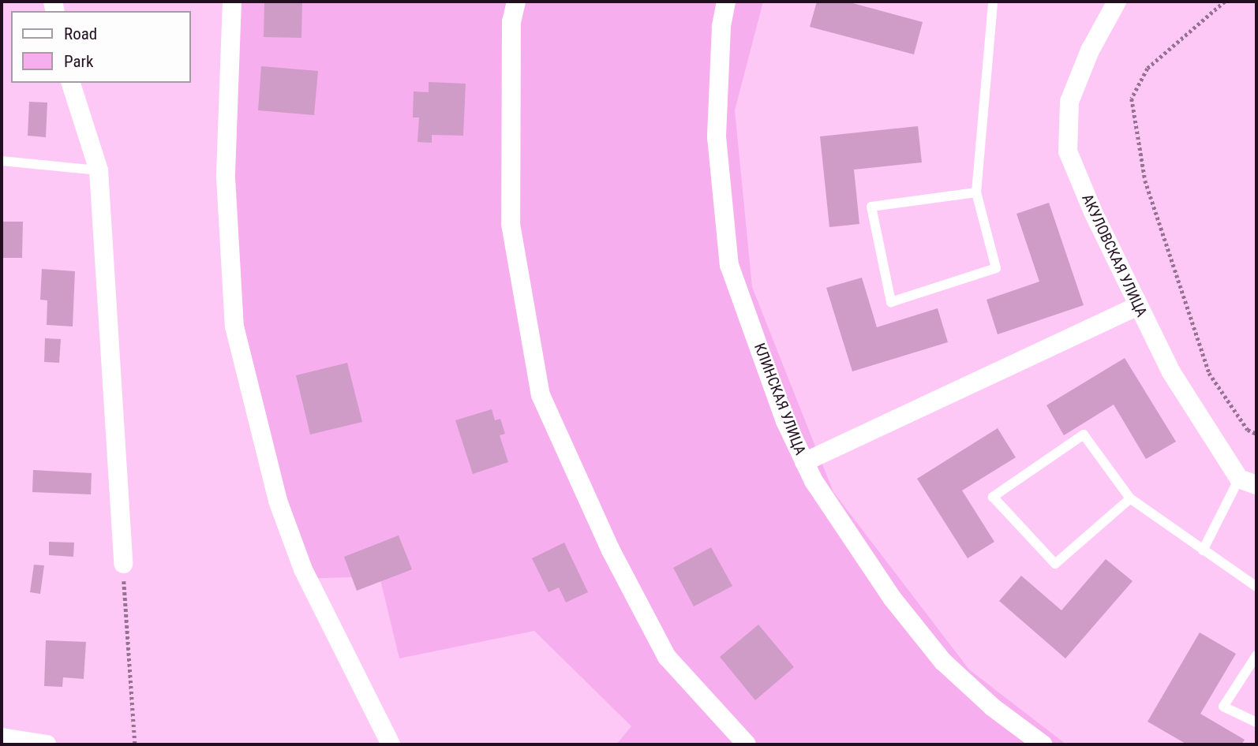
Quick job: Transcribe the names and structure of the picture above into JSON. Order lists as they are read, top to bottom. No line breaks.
{"streets":{"street":["АКУЛОВСКАЯ УЛИЦА","КЛИНСКАЯ УЛИЦА"]},"legend":["Road","Park"]}
